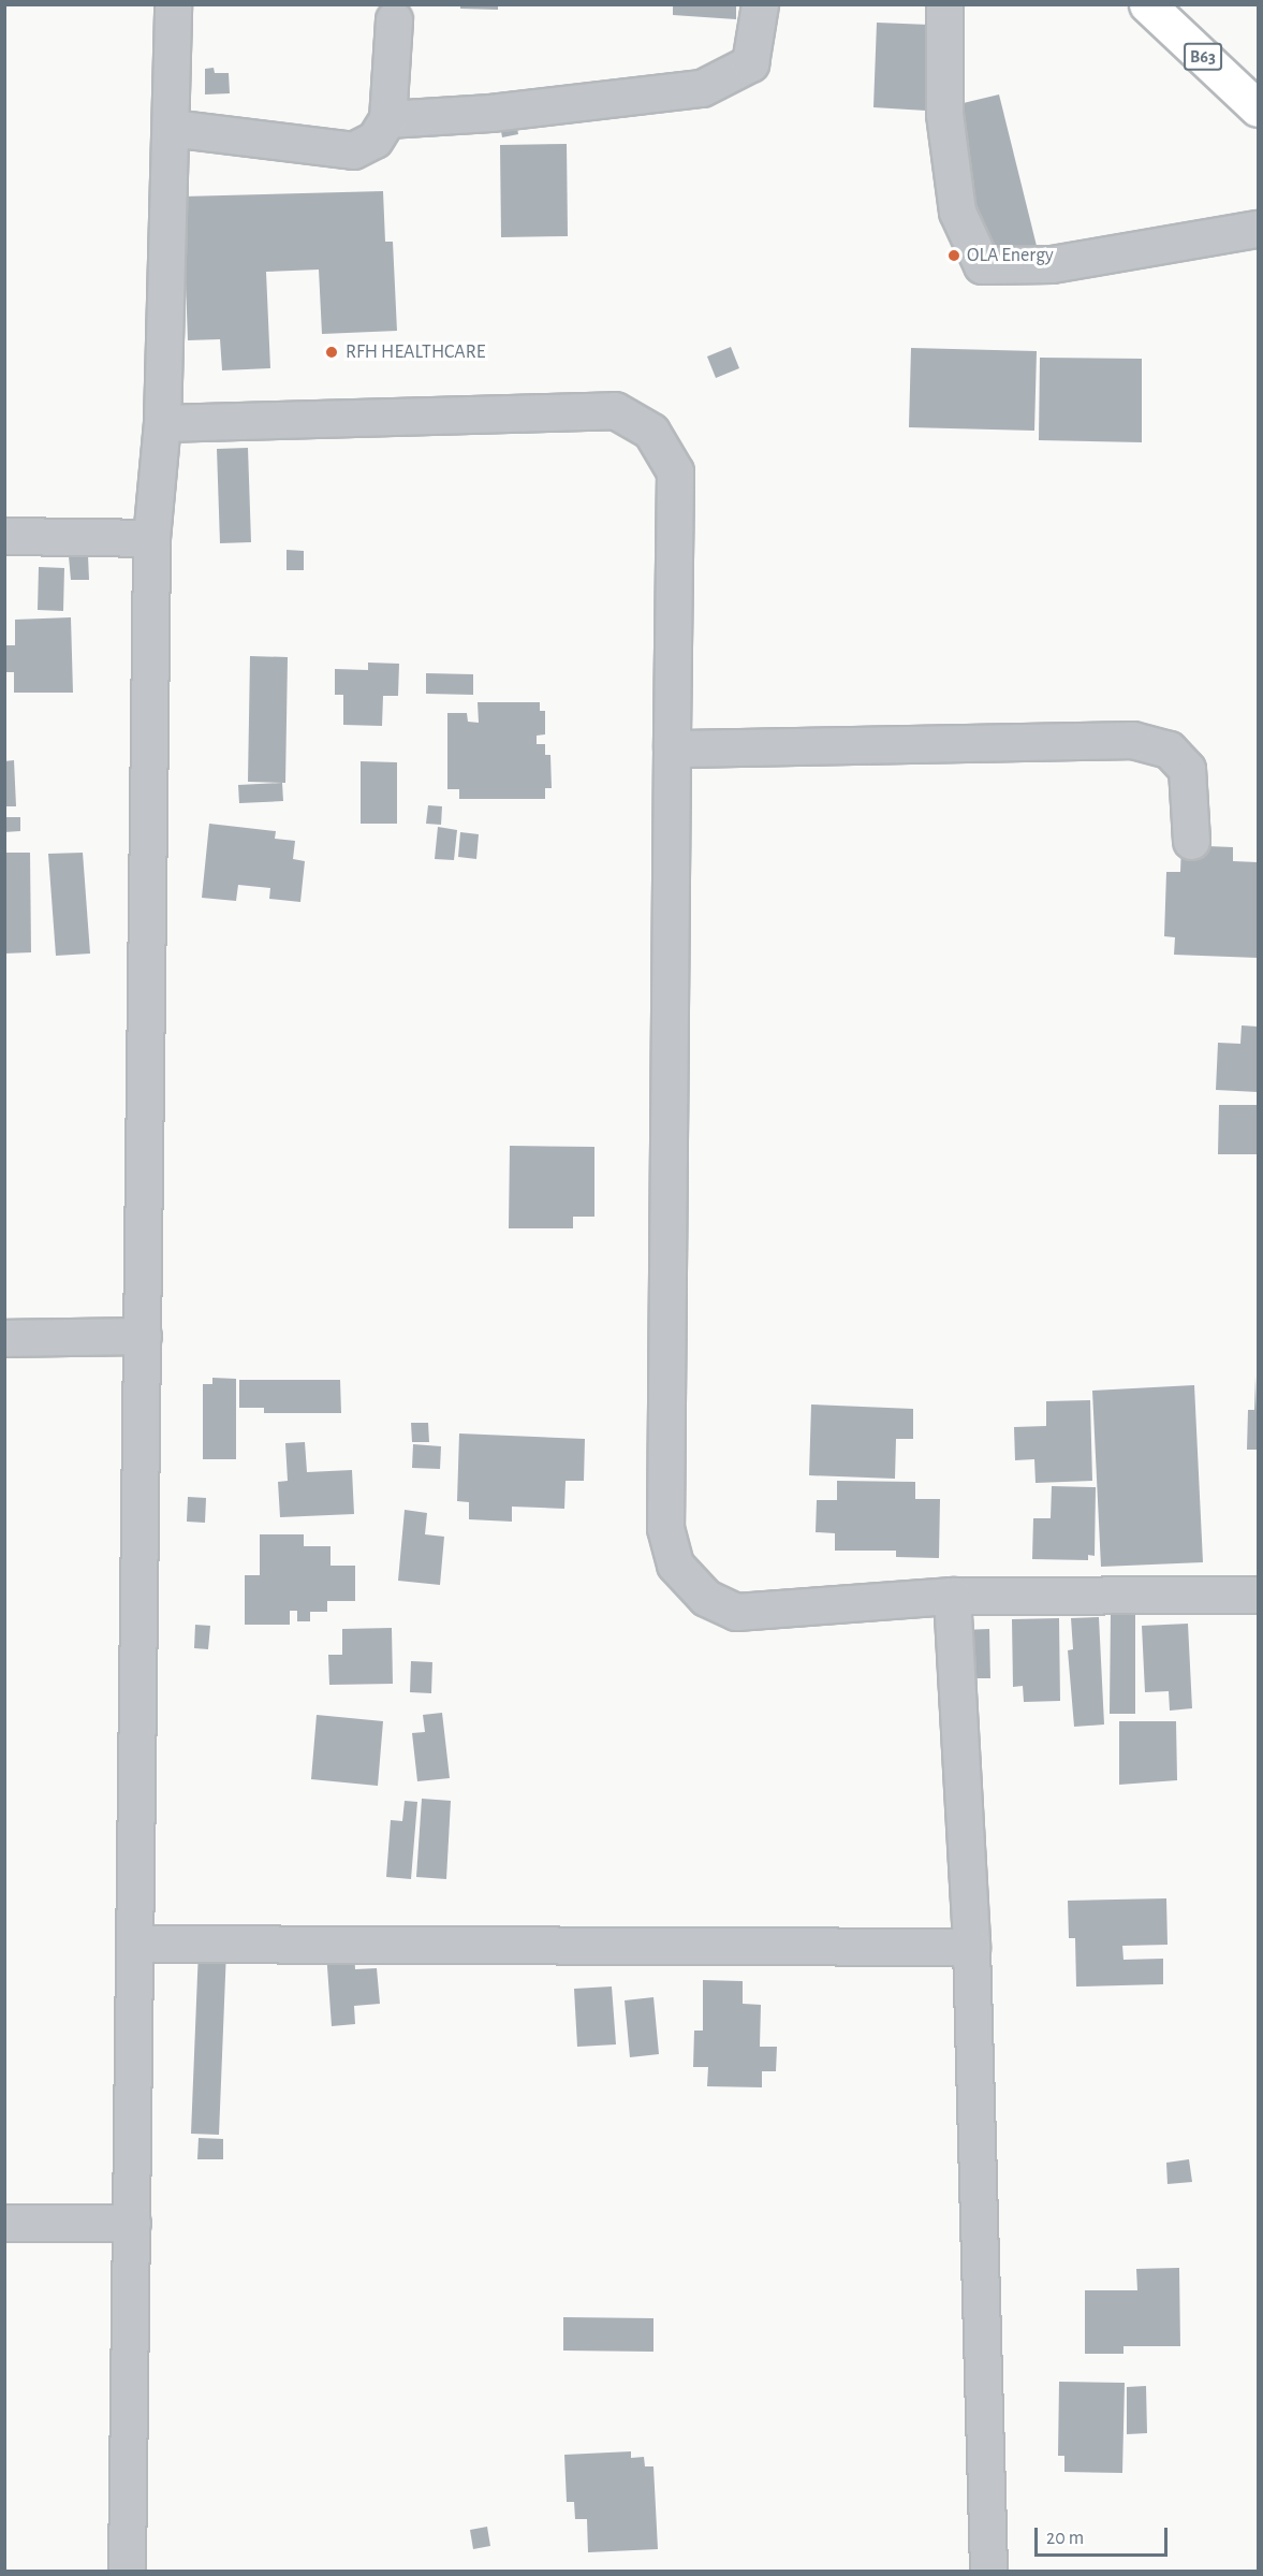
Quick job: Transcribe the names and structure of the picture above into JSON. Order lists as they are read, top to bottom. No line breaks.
{"streets":{"highway":["B63"]},"places":["OLA Energy","RFH HEALTHCARE"],"scale_bar":"20 m"}
